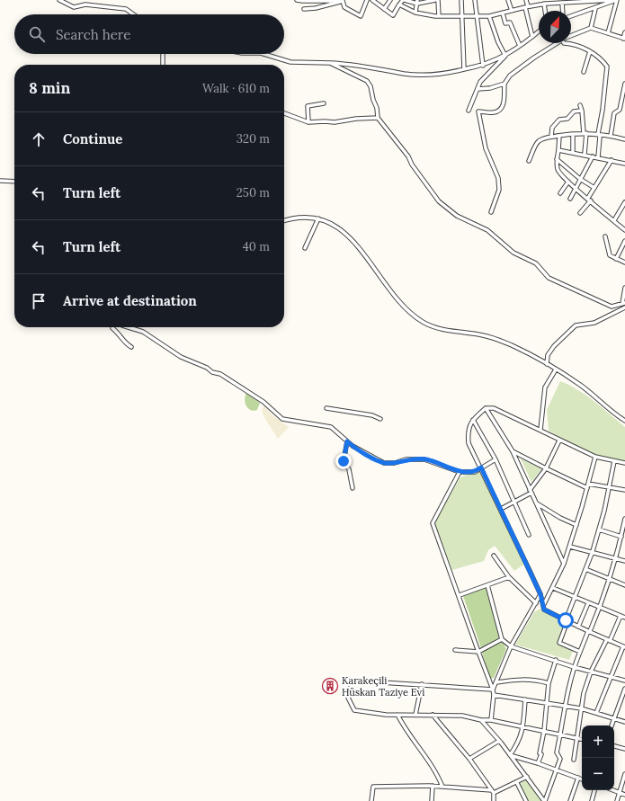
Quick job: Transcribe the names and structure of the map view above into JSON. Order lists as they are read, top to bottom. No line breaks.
{"places":{"building":["Karakeçili Hüskan Taziye Evi"]},"north":"top right","page":{"search":"Search here","heading":["8 min","Walk · 610 m"],"list":[["Continue","320 m"],["Turn left","250 m"],["Turn left","40 m"],"Arrive at destination"],"map_buttons":["+","−"]}}
